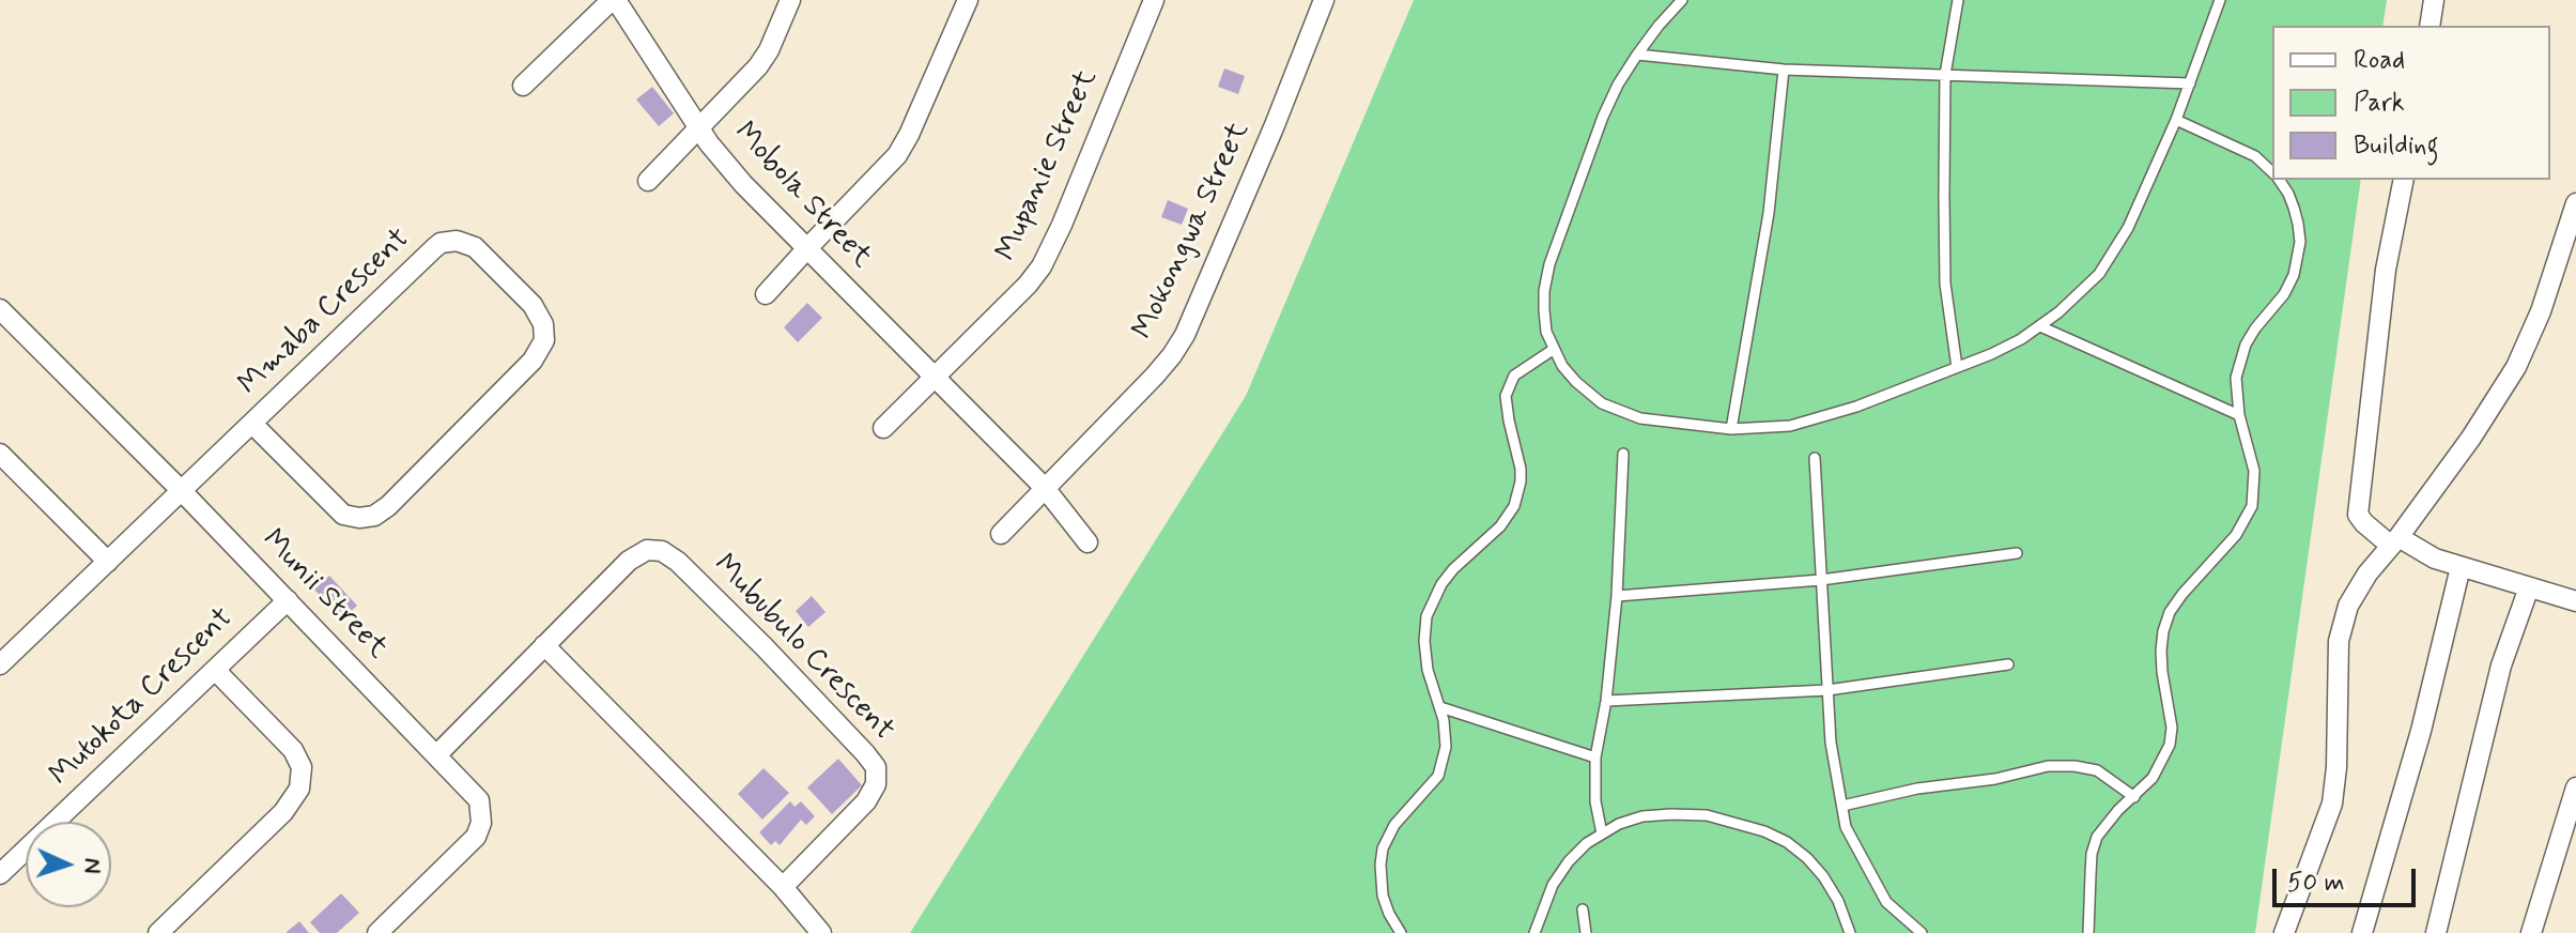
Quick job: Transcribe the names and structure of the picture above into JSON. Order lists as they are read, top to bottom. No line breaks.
{"streets":{"street":["Mupanie Street","Mobola Street","Mokongwa Street","Mmaba Crescent","Munii Street","Mububulo Crescent","Mutokota Crescent"]},"crossings":[["Mupanie Street","Mobola Street"],["Mobola Street","Mokongwa Street"],["Mmaba Crescent","Munii Street"],["Munii Street","Mububulo Crescent"],["Munii Street","Mutokota Crescent"]],"legend":["Road","Park","Building"],"scale_bar":"50 m","north":"right"}
